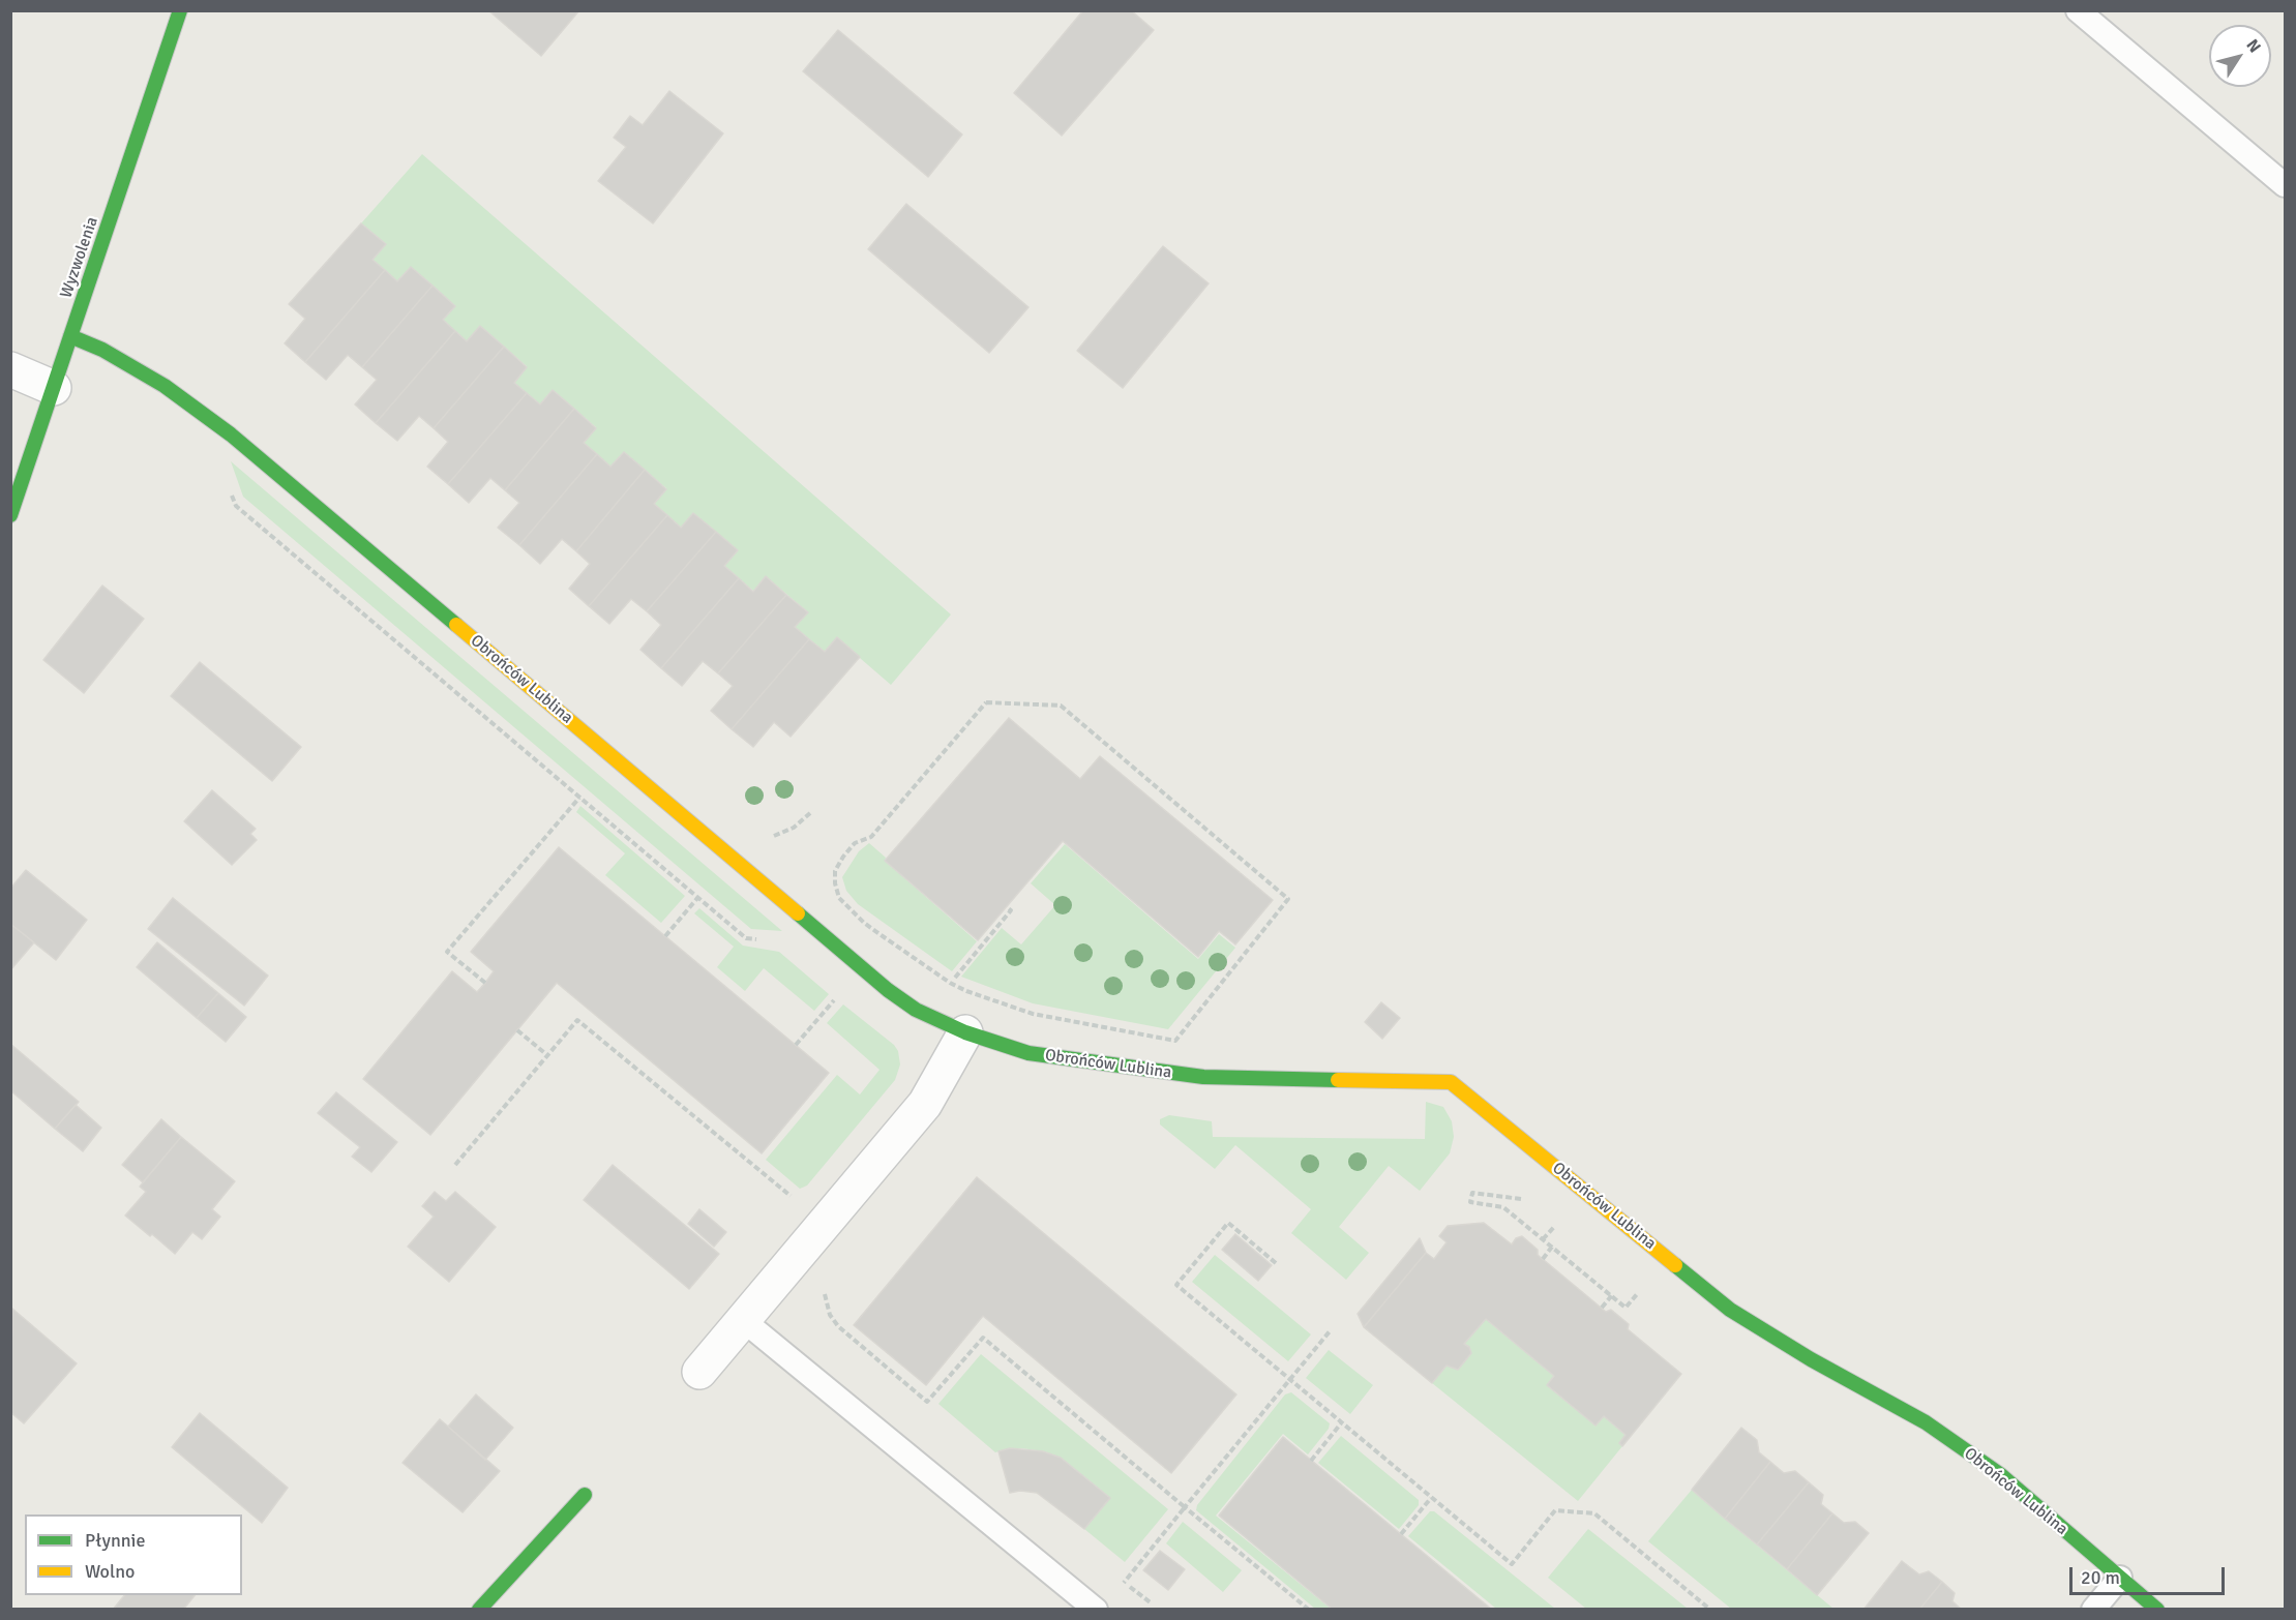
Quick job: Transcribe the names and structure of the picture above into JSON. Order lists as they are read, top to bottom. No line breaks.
{"streets":{"street":["Wyzwolenia","Obrońców Lublina"]},"crossings":[["Wyzwolenia","Obrońców Lublina"]],"legend":["Płynnie","Wolno"],"scale_bar":"20 m","north":"top right"}
